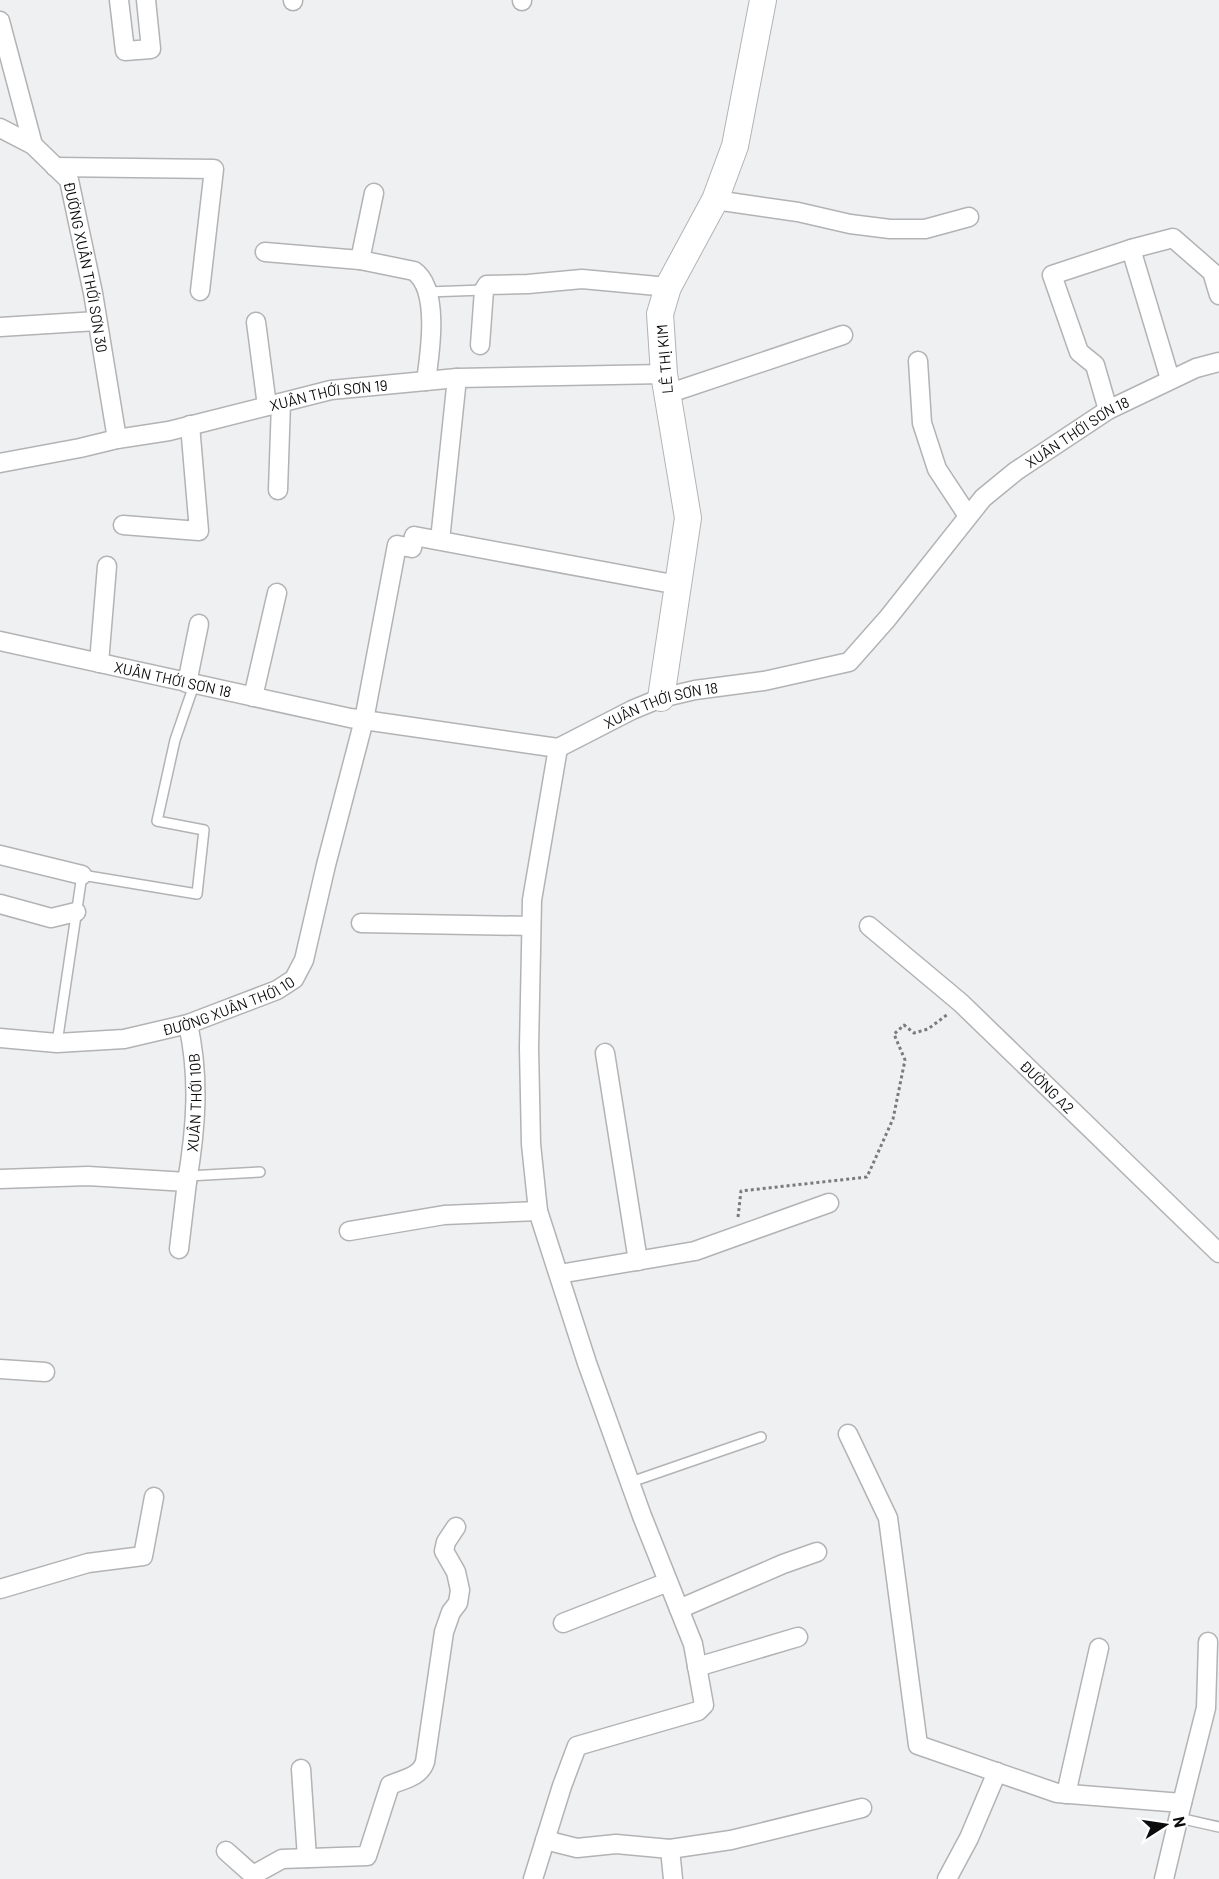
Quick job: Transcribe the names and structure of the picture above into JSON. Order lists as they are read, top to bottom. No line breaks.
{"streets":{"street":["ĐƯỜNG XUÂN THỚI SƠN 30","LÊ THỊ KIM","XUÂN THỚI SƠN 19","XUÂN THỚI SƠN 18","ĐƯỜNG XUÂN THỚI 10","ĐƯỜNG A2","XUÂN THỚI 10B"]},"crossings":[["ĐƯỜNG XUÂN THỚI SƠN 30","XUÂN THỚI SƠN 19"],["LÊ THỊ KIM","XUÂN THỚI SƠN 19"],["LÊ THỊ KIM","XUÂN THỚI SƠN 18"],["XUÂN THỚI SƠN 18","ĐƯỜNG XUÂN THỚI 10"],["ĐƯỜNG XUÂN THỚI 10","XUÂN THỚI 10B"]],"north":"right"}
